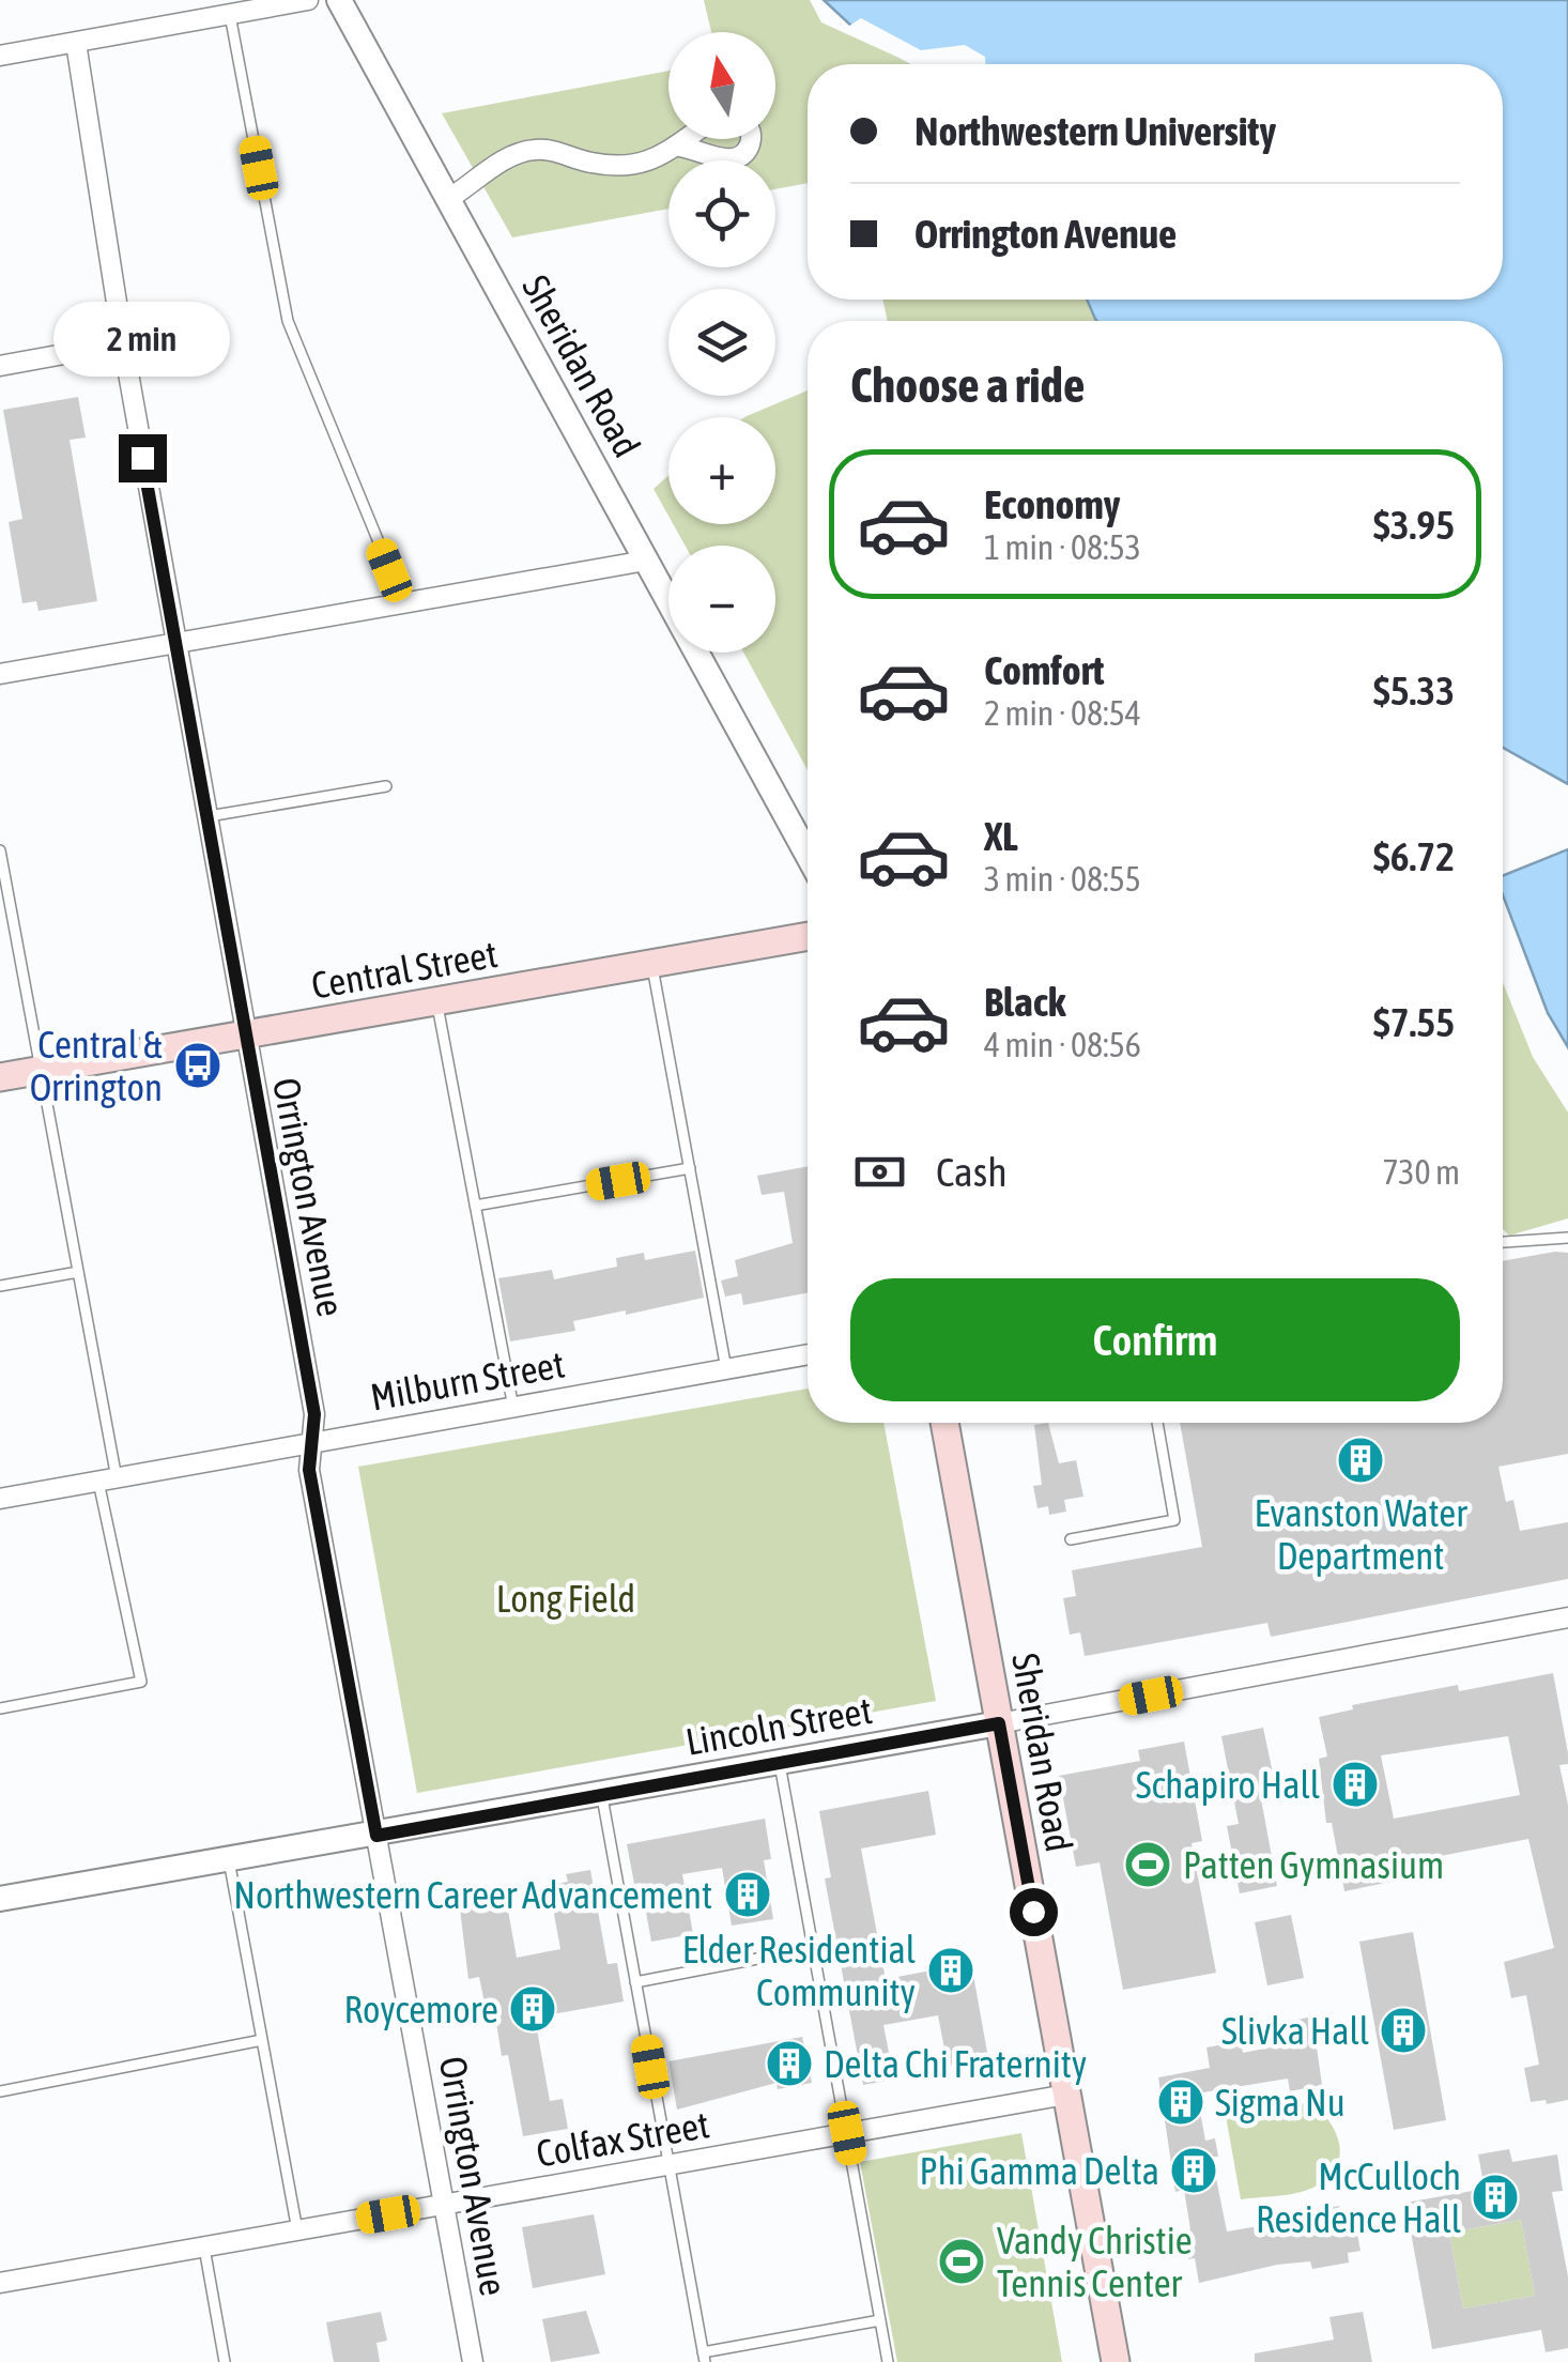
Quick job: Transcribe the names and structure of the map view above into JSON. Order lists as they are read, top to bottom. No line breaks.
{"streets":{"main road":["Sheridan Road","Central Street"],"street":["Orrington Avenue","Milburn Street","Lincoln Street","Colfax Street"]},"crossings":[["Sheridan Road","Lincoln Street"],["Sheridan Road","Colfax Street"],["Central Street","Orrington Avenue"],["Orrington Avenue","Milburn Street"],["Orrington Avenue","Lincoln Street"],["Orrington Avenue","Colfax Street"]],"parks":["Long Field"],"places":{"bus stop":["Central & Orrington"],"building":["Evanston Water Department","Schapiro Hall","Northwestern Career Advancement","Elder Residential Community","Roycemore","Slivka Hall","Delta Chi Fraternity","Sigma Nu","Phi Gamma Delta","McCulloch Residence Hall"],"sports":["Patten Gymnasium","Vandy Christie Tennis Center"]},"north":"top","page":{"map_buttons":["+","−"],"banner":["Northwestern University","Orrington Avenue"],"bubble":"2 min","heading":"Choose a ride","list":[{"name":"Economy","note":"1 min · 08:53","value":"$3.95"},{"name":"Comfort","note":"2 min · 08:54","value":"$5.33"},{"name":"XL","note":"3 min · 08:55","value":"$6.72"},{"name":"Black","note":"4 min · 08:56","value":"$7.55"}],"pay":["Cash","730 m"],"buttons":"Confirm"}}
